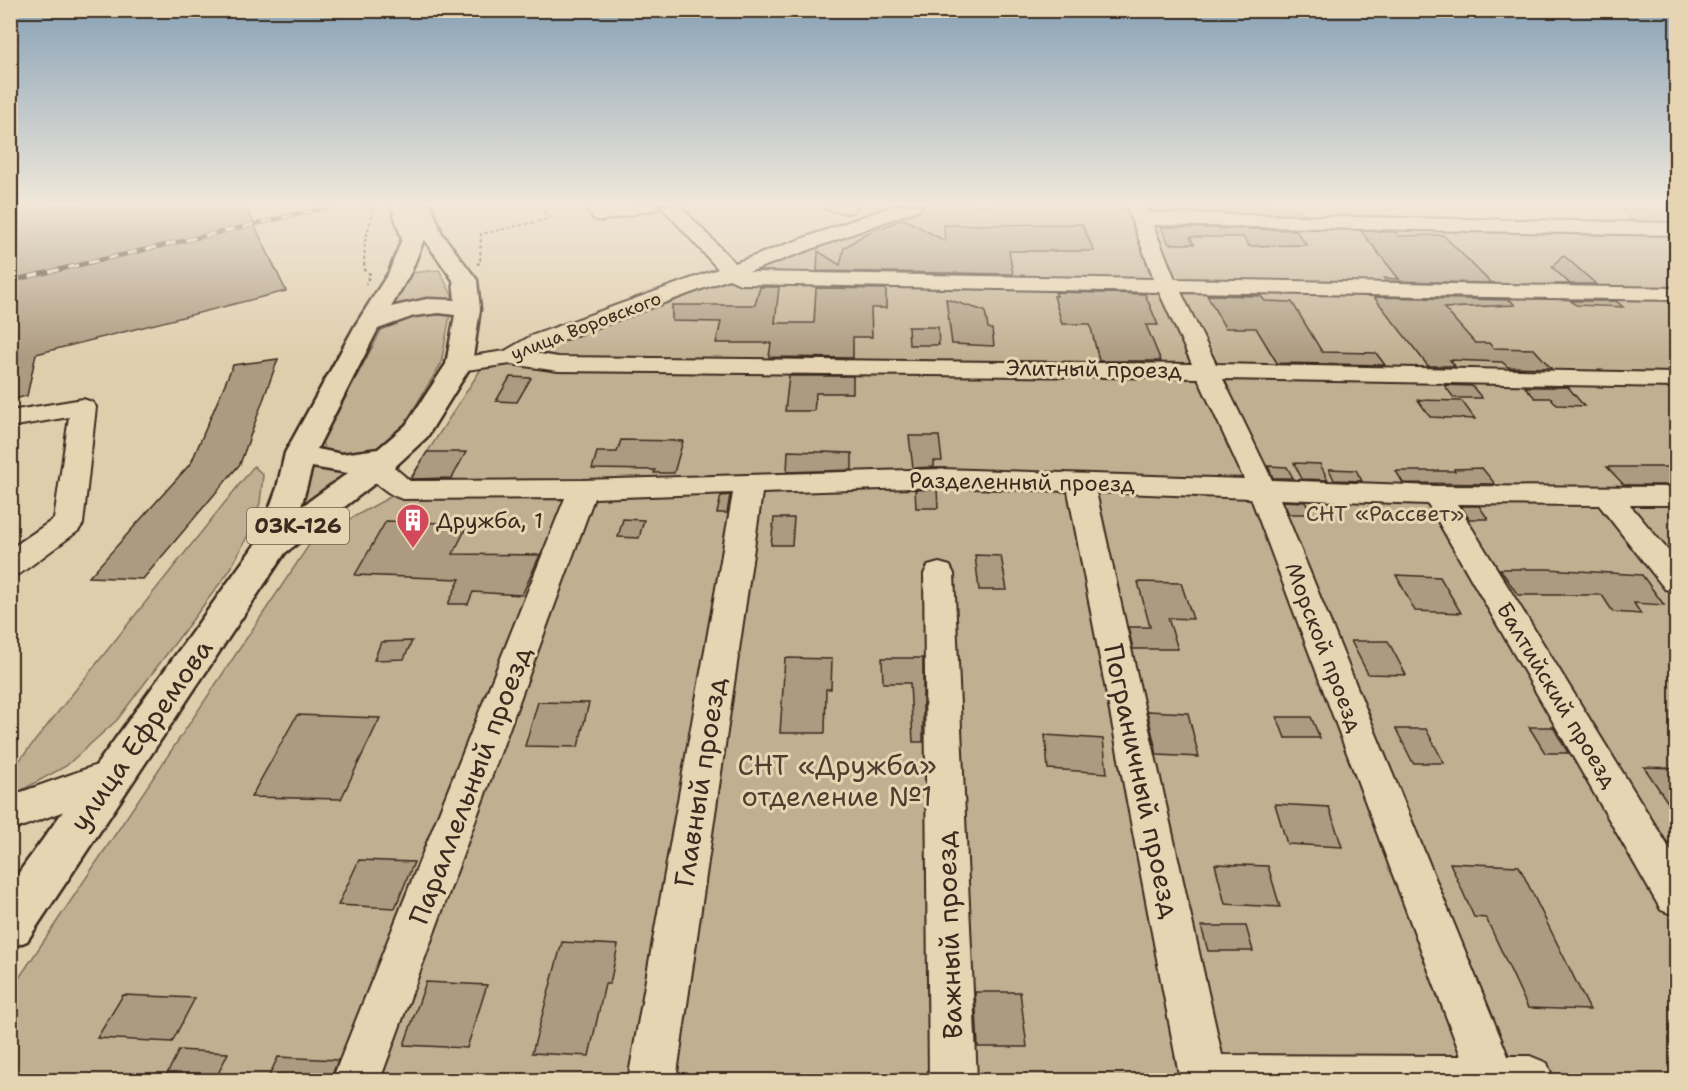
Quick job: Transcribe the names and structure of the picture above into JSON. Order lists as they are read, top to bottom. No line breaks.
{"streets":{"main road":["03К-126","улица Ефремова"],"street":["улица Воровского","Элитный проезд","Разделенный проезд","Морской проезд","Балтийский проезд","Пограничный проезд","Главный проезд","Параллельный проезд","Важный проезд"]},"crossings":[["улица Воровского","Элитный проезд"],["улица Воровского","улица Ефремова"],["Элитный проезд","Морской проезд"],["Разделенный проезд","03К-126"],["Разделенный проезд","Морской проезд"],["Разделенный проезд","Балтийский проезд"],["Разделенный проезд","улица Ефремова"],["Разделенный проезд","Пограничный проезд"],["Разделенный проезд","Главный проезд"],["Разделенный проезд","Параллельный проезд"],["03К-126","улица Ефремова"]],"parks":["СНТ «Рассвет»","СНТ «Дружба» отделение №1"],"places":{"building":["Дружба, 1"]}}
